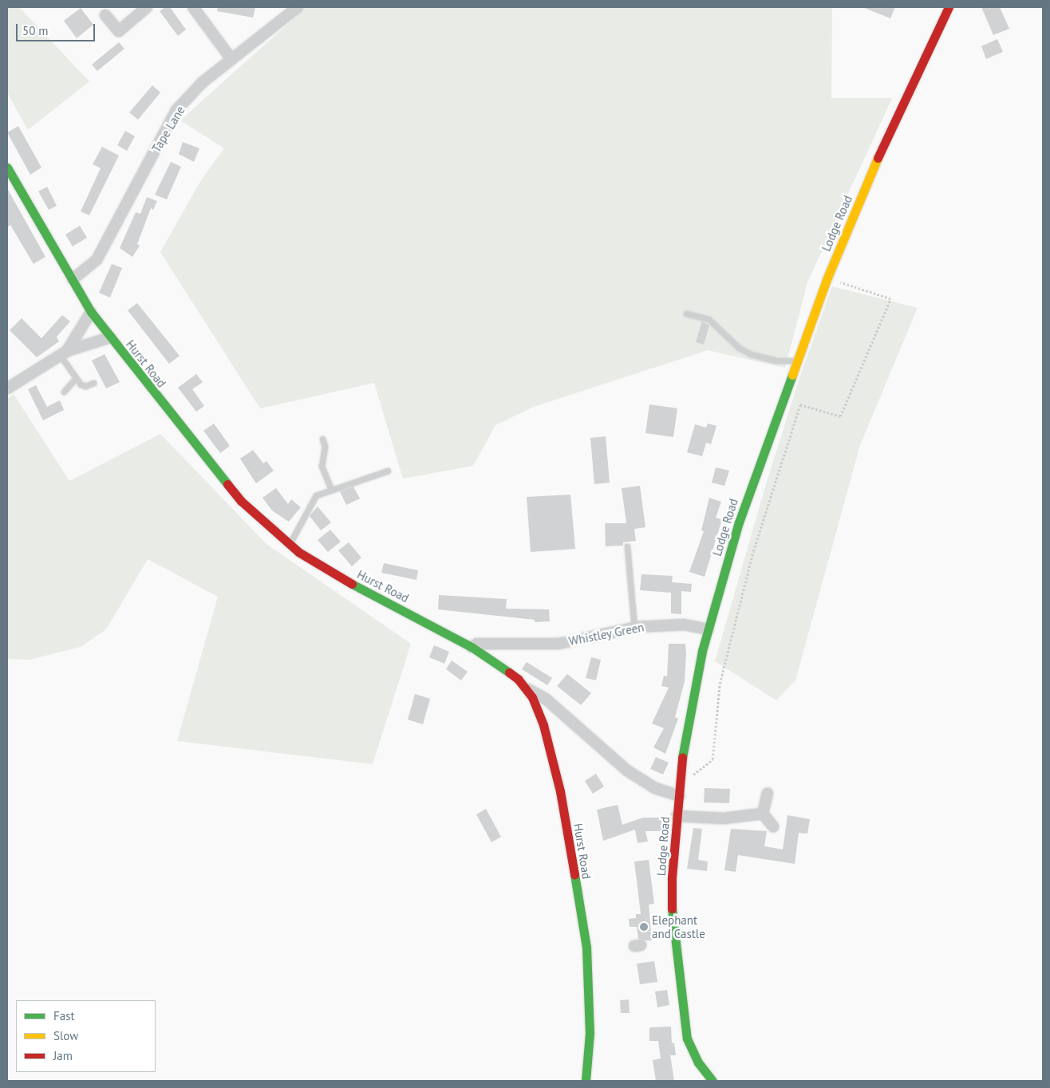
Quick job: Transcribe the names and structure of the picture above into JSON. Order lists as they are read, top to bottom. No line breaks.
{"streets":{"main road":["Lodge Road","Hurst Road"],"street":["Tape Lane","Whistley Green"]},"crossings":[["Tape Lane","Hurst Road"],["Lodge Road","Whistley Green"],["Hurst Road","Whistley Green"]],"places":["Elephant and Castle"],"legend":["Fast","Slow","Jam"],"scale_bar":"50 m"}
